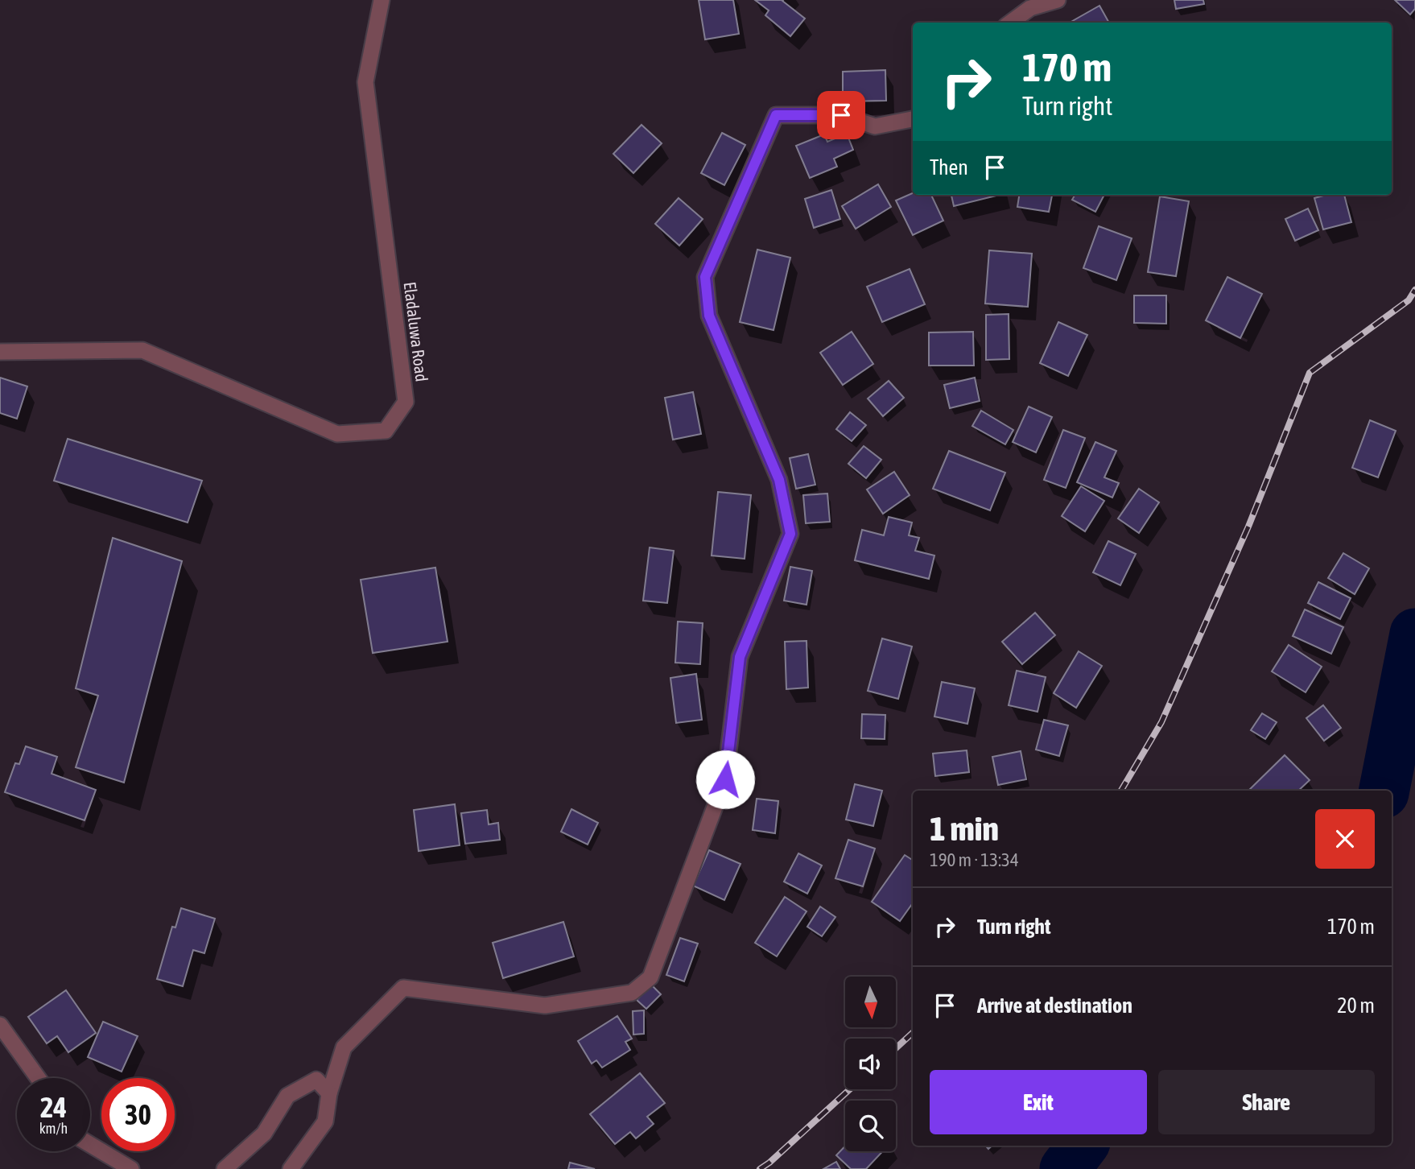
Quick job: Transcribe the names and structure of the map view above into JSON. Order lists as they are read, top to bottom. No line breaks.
{"streets":{"street":["Eladaluwa Road"]},"north":"bottom","page":{"turn":["170 m","Turn right"],"then":"Then","heading":["1 min","190 m · 13:34"],"list":[{"name":"Turn right","value":"170 m"},{"name":"Arrive at destination","value":"20 m"}],"buttons":["Exit","Share"],"speed":"24 km/h","limit":"30"}}
